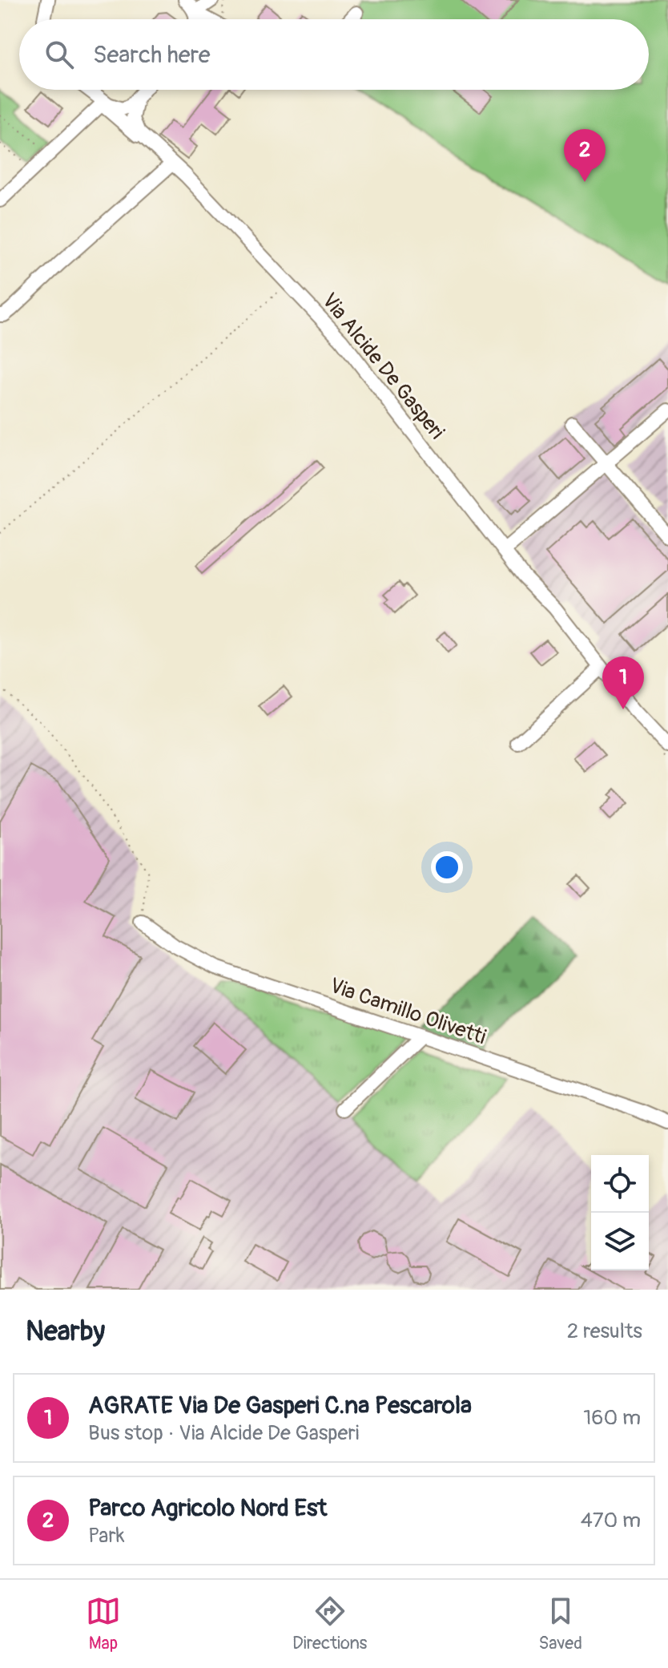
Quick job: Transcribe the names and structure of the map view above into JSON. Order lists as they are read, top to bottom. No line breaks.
{"streets":{"street":["Via Alcide De Gasperi","Via Camillo Olivetti"]},"page":{"search":"Search here","pins":["2","1"],"heading":["Nearby","2 results"],"list":[{"mark":"1","name":"AGRATE Via De Gasperi C.na Pescarola","note":"Bus stop · Via Alcide De Gasperi","value":"160 m"},{"mark":"2","name":"Parco Agricolo Nord Est","note":"Park","value":"470 m"}],"nav":["Map","Directions","Saved"]}}
